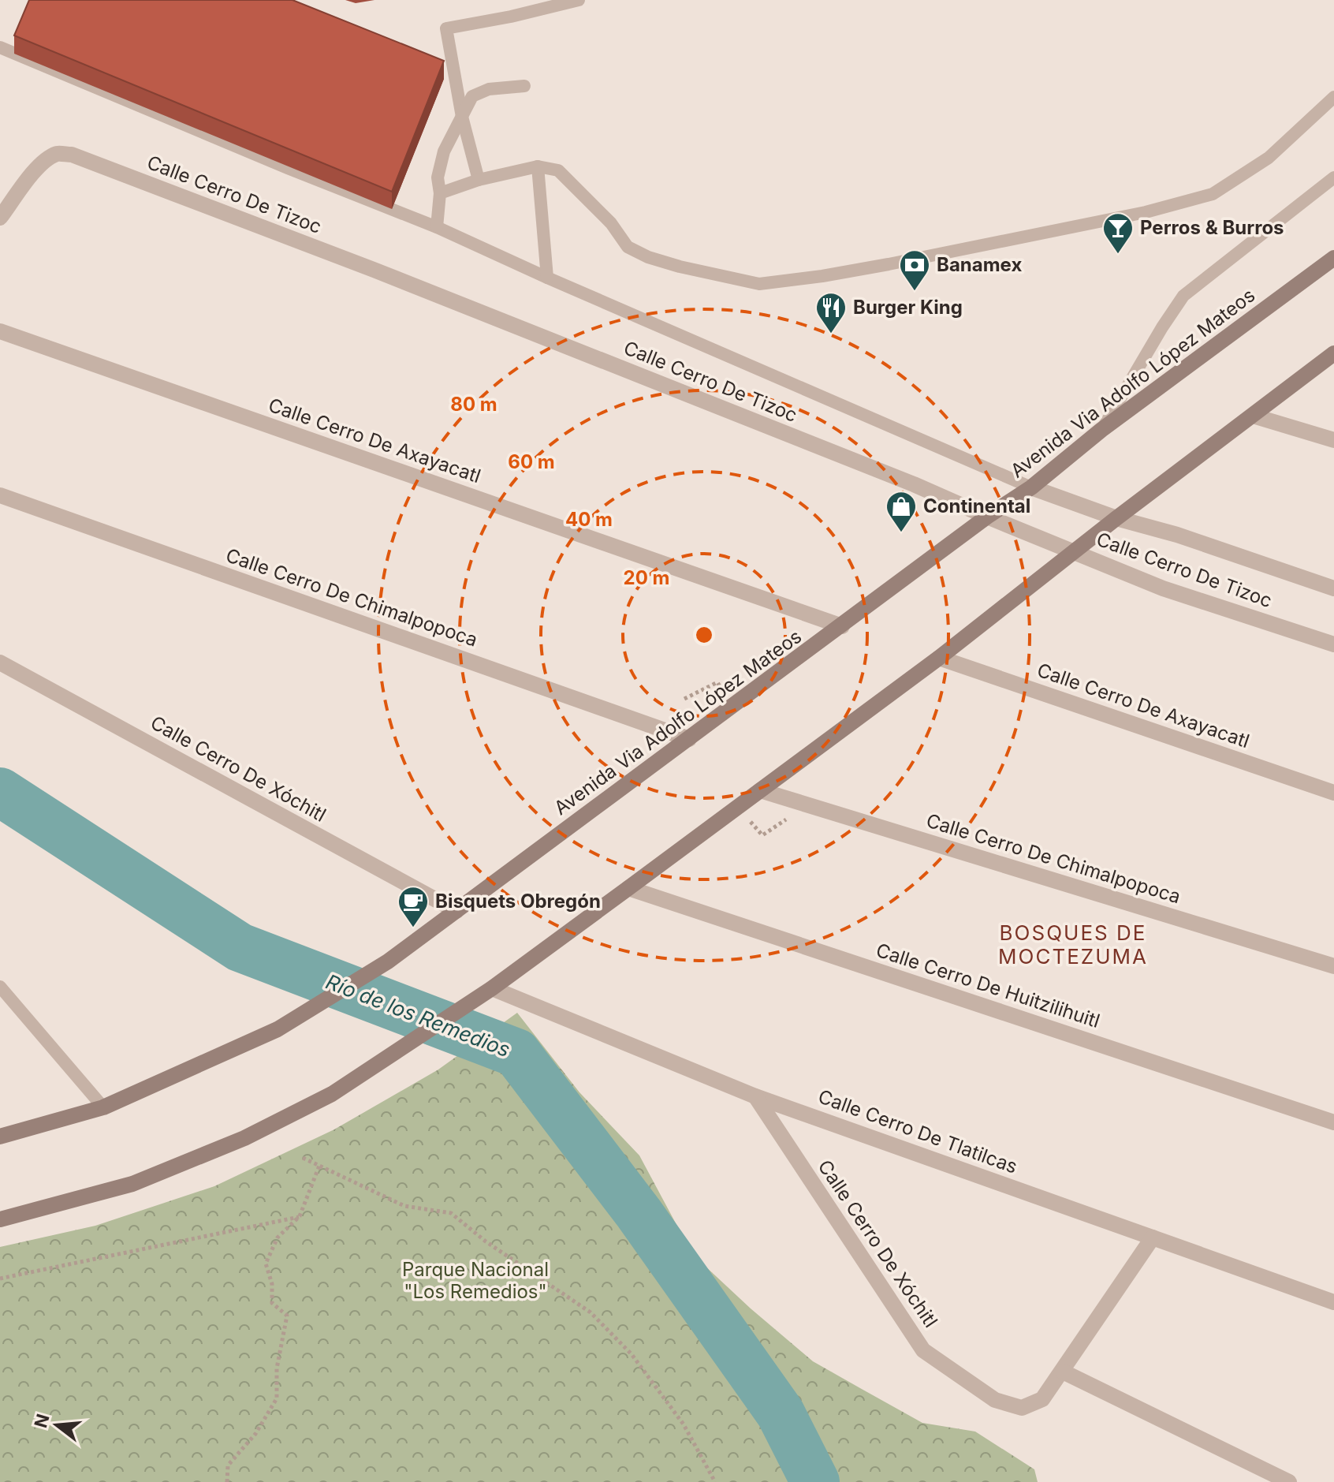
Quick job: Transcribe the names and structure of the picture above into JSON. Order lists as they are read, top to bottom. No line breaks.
{"streets":{"main road":["Avenida Via Adolfo López Mateos"],"street":["Calle Cerro De Tizoc","Calle Cerro De Axayacatl","Calle Cerro De Chimalpopoca","Calle Cerro De Xóchitl","Calle Cerro De Huitzilihuitl","Calle Cerro De Tlatilcas"]},"crossings":[["Calle Cerro De Tizoc","Avenida Via Adolfo López Mateos"],["Avenida Via Adolfo López Mateos","Calle Cerro De Axayacatl"],["Avenida Via Adolfo López Mateos","Calle Cerro De Chimalpopoca"],["Avenida Via Adolfo López Mateos","Calle Cerro De Xóchitl"],["Calle Cerro De Xóchitl","Calle Cerro De Tlatilcas"]],"districts":["BOSQUES DE MOCTEZUMA"],"water":["Río de los Remedios"],"parks":["Parque Nacional \"Los Remedios\""],"places":{"bar":["Perros & Burros"],"bank":["Banamex"],"restaurant":["Burger King"],"shop":["Continental"],"cafe":["Bisquets Obregón"]},"north":"left","rings":["80 m","60 m","40 m","20 m"]}
